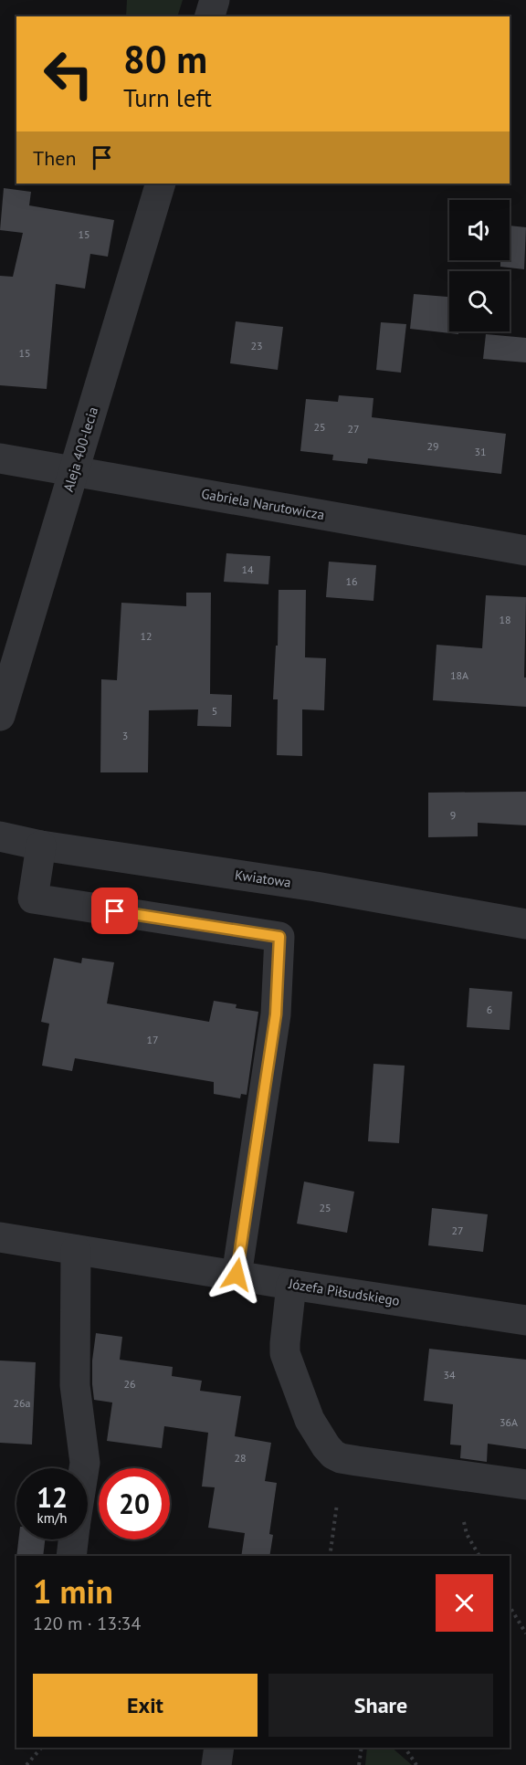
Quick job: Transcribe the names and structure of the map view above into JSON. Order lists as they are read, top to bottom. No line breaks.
{"streets":{"street":["Aleja 400-lecia","Gabriela Narutowicza","Kwiatowa","Józefa Piłsudskiego"]},"crossings":[["Aleja 400-lecia","Gabriela Narutowicza"]],"house_numbers":["15","23","15","25","27","29","31","14","16","18","12","18A","5","3","9","6","17","25","27","34","26","26a","36A","28"],"page":{"turn":["80 m","Turn left"],"then":"Then","speed":"12 km/h","limit":"20","heading":["1 min","120 m · 13:34"],"buttons":["Exit","Share"]}}
